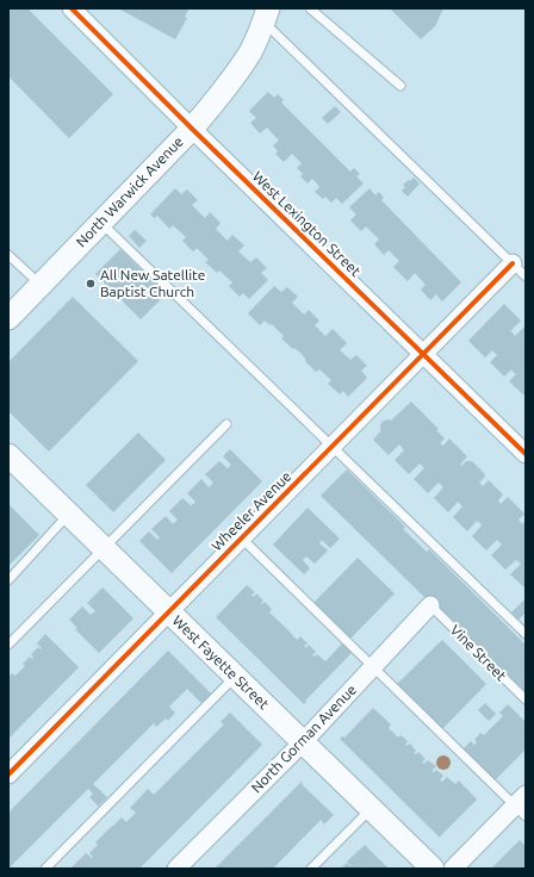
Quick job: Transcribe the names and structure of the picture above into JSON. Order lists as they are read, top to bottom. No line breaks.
{"streets":{"street":["North Warwick Avenue","West Lexington Street","Wheeler Avenue","West Fayette Street","North Gorman Avenue"],"lane":["Vine Street"]},"crossings":[["North Warwick Avenue","West Lexington Street"],["West Lexington Street","Wheeler Avenue"],["Wheeler Avenue","West Fayette Street"],["Vine Street","North Gorman Avenue"],["West Fayette Street","North Gorman Avenue"]],"places":["All New Satellite Baptist Church"]}
